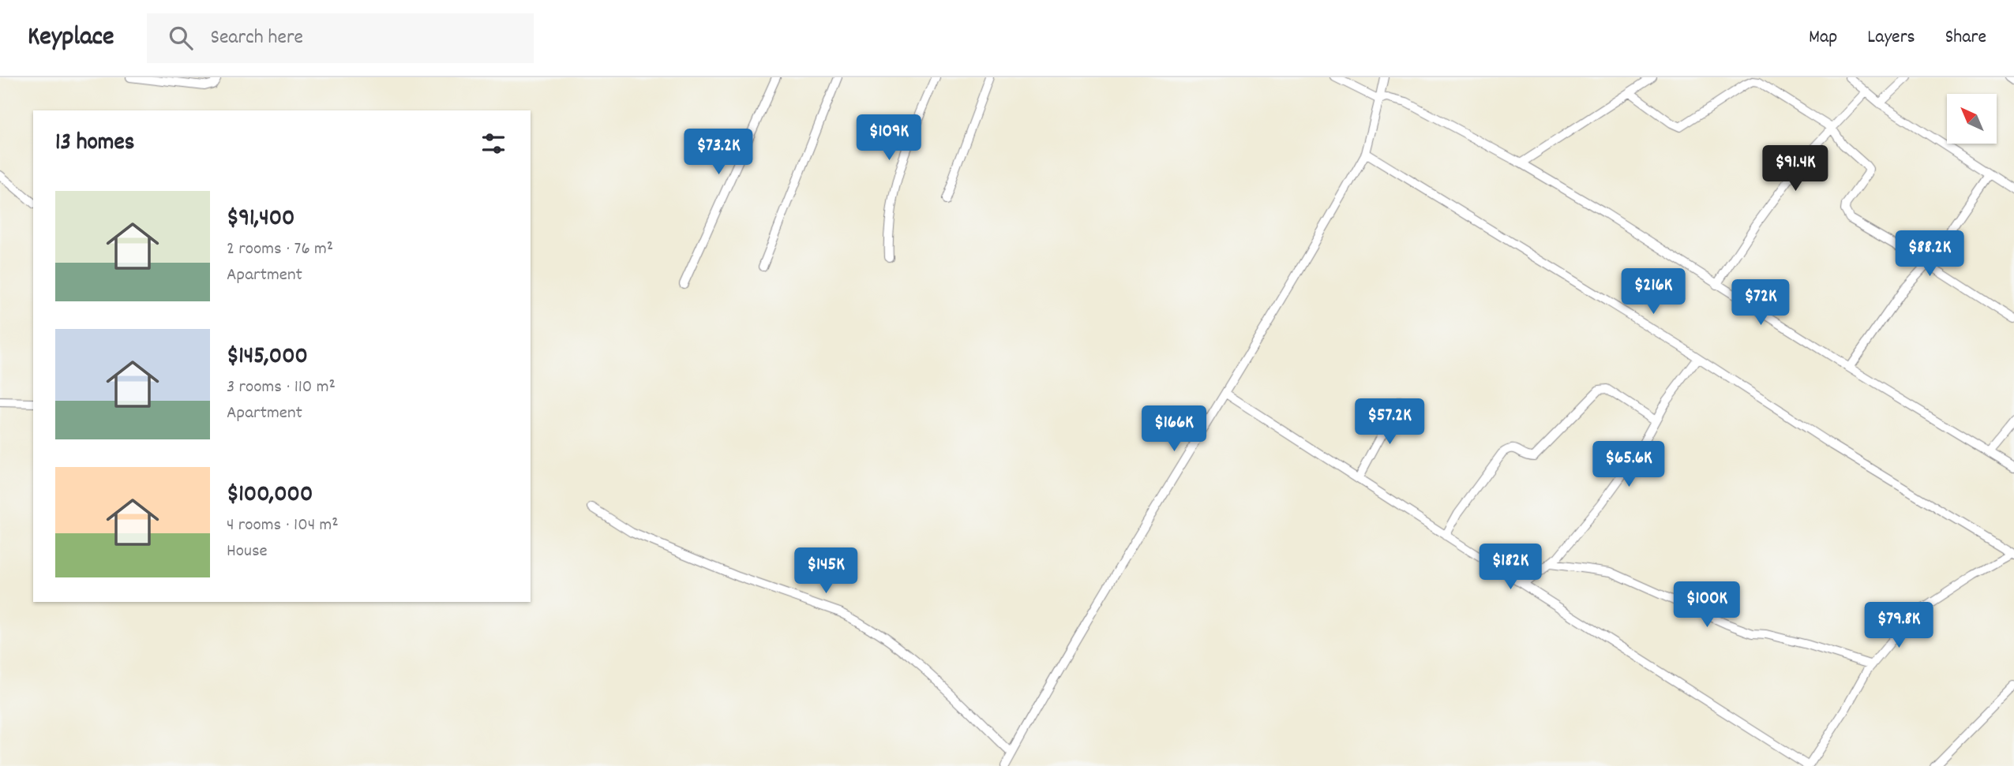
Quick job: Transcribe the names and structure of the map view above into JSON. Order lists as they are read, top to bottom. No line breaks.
{"north":"top left","page":{"header":"Keyplace","search":"Search here","nav":["Map","Layers","Share"],"heading":"13 homes","price":["$109K","$73.2K","$91.4K","$88.2K","$216K","$72K","$57.2K","$166K","$65.6K","$182K","$145K","$100K","$79.8K"],"list":[{"name":"$91,400","note":"2 rooms · 76 m² · Apartment"},{"name":"$145,000","note":"3 rooms · 110 m² · Apartment"},{"name":"$100,000","note":"4 rooms · 104 m² · House"}]}}
